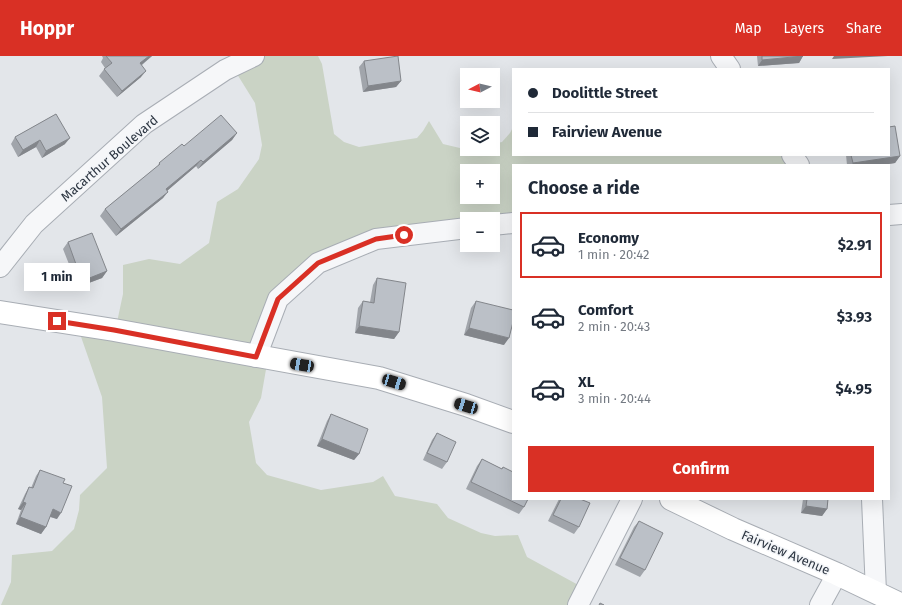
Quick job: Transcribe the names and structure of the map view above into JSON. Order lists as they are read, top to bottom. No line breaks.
{"streets":{"main road":["Fairview Avenue"],"street":["Macarthur Boulevard"]},"north":"left","page":{"header":"Hoppr","nav":["Map","Layers","Share"],"map_buttons":["+","−"],"banner":["Doolittle Street","Fairview Avenue"],"heading":"Choose a ride","list":[{"name":"Economy","note":"1 min · 20:42","value":"$2.91"},{"name":"Comfort","note":"2 min · 20:43","value":"$3.93"},{"name":"XL","note":"3 min · 20:44","value":"$4.95"}],"bubble":"1 min","buttons":"Confirm"}}
